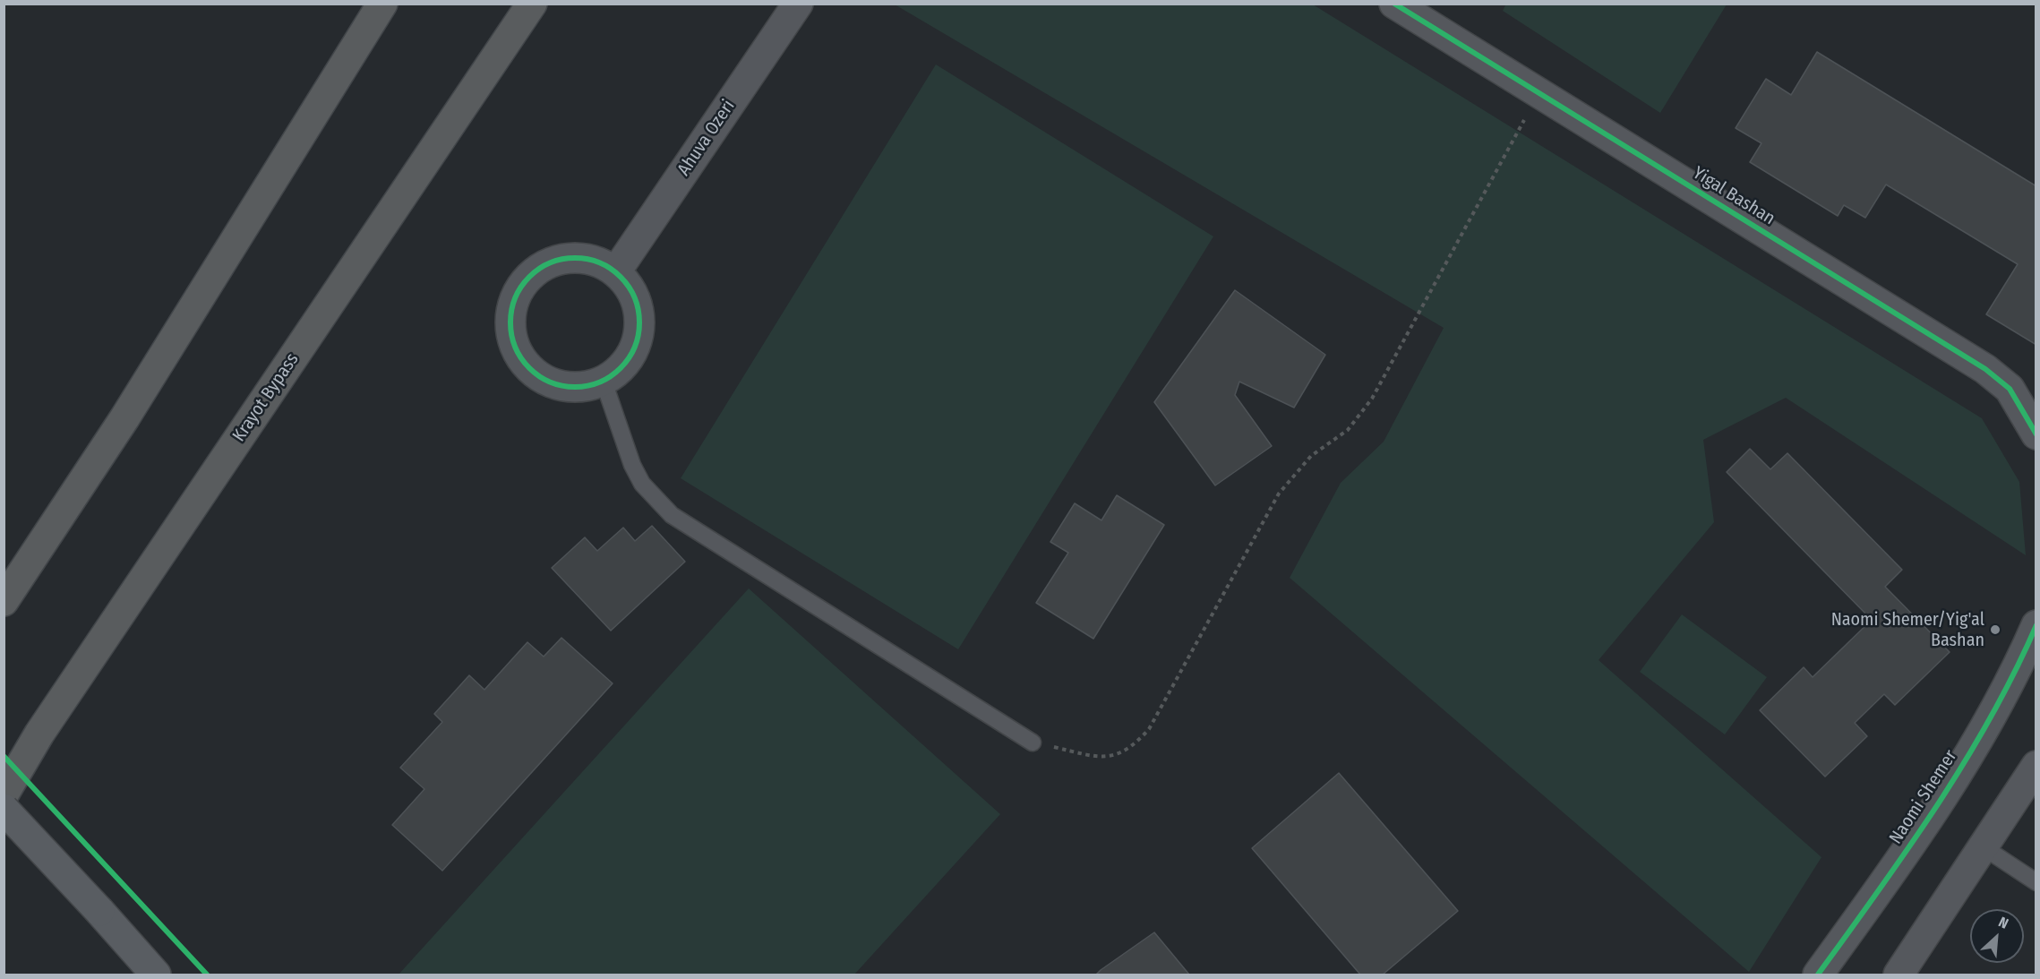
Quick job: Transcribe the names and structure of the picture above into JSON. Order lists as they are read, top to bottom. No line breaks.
{"streets":{"highway":["Krayot Bypass"],"street":["Ahuva Ozeri","Yigal Bashan","Naomi Shemer"]},"places":["Naomi Shemer/Yig'al Bashan"],"north":"top right"}
